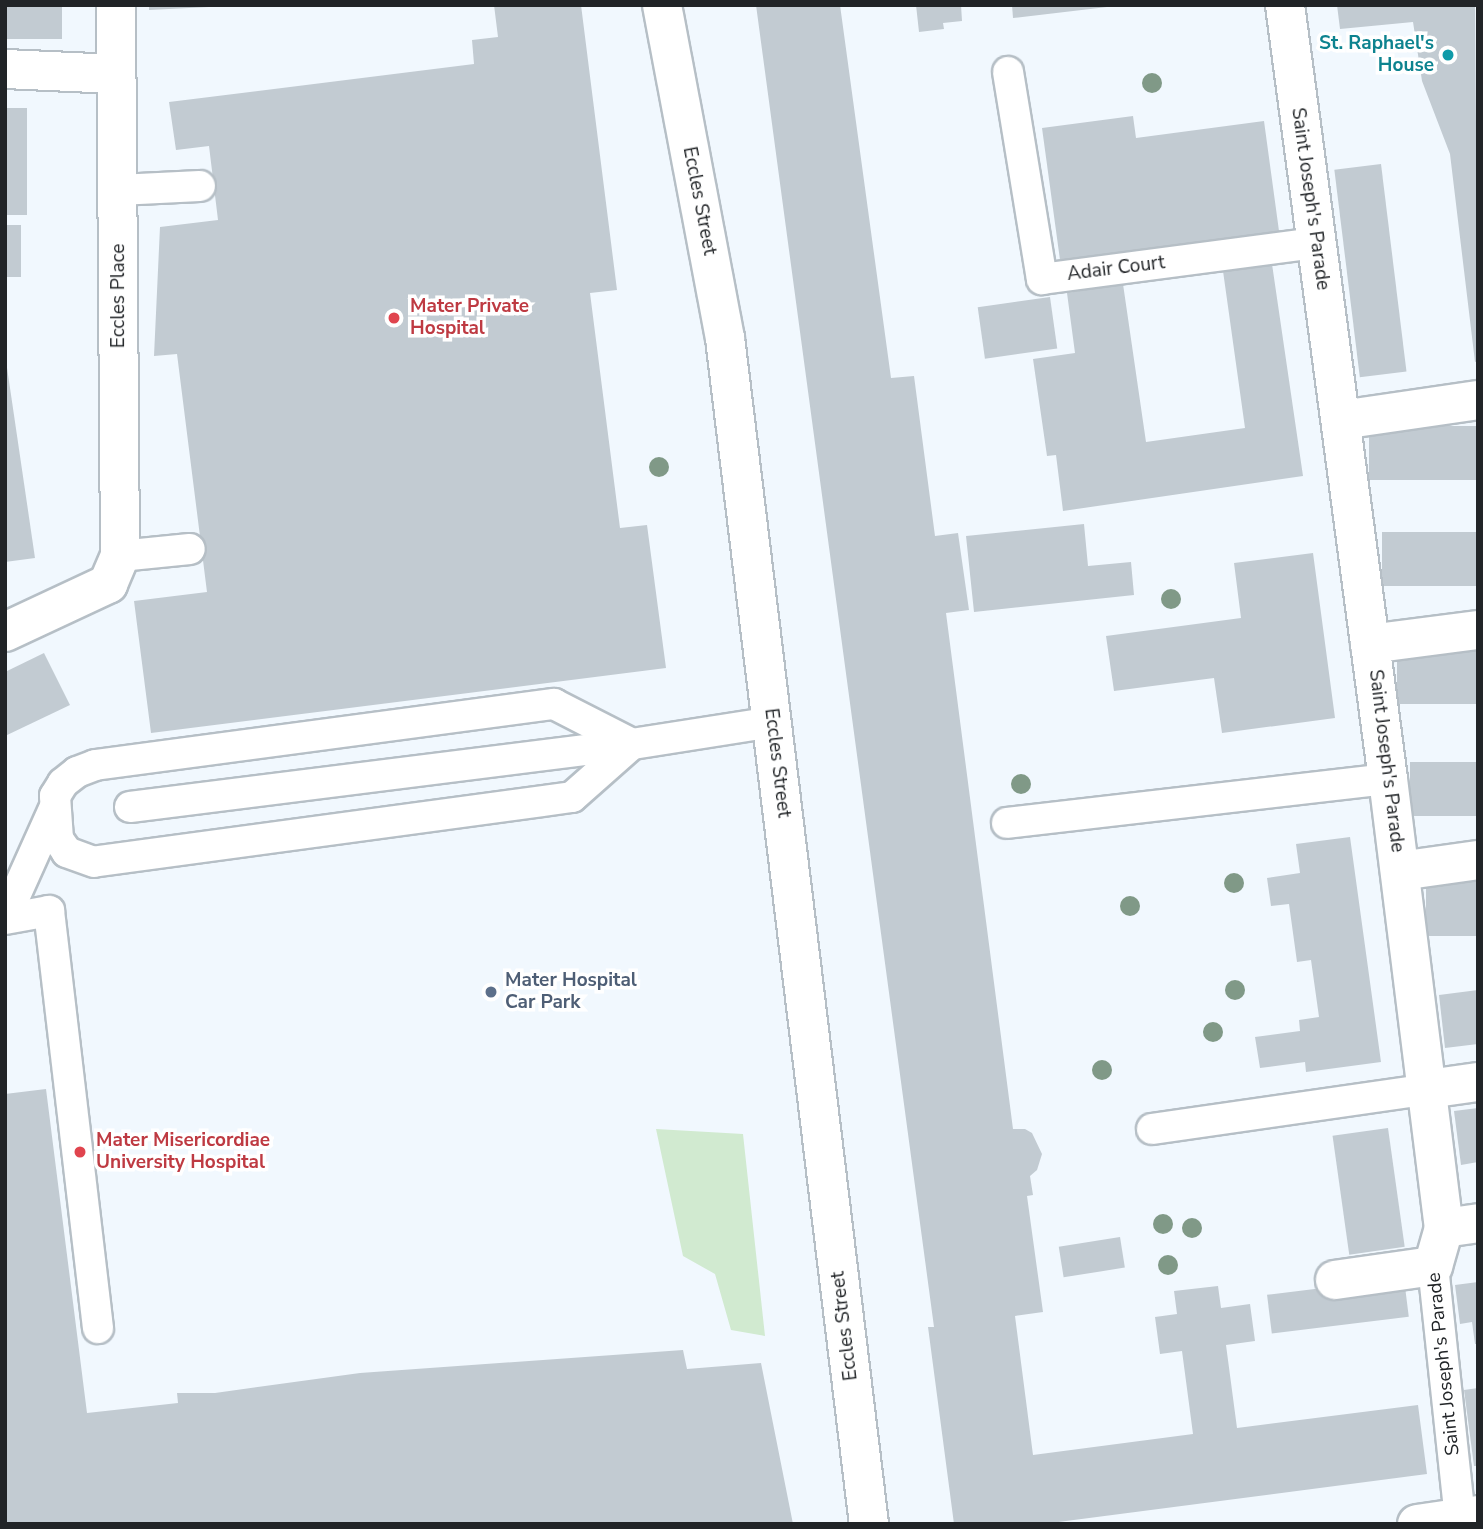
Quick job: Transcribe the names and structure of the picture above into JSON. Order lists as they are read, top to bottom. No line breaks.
{"streets":{"street":["Saint Joseph's Parade","Eccles Street","Eccles Place"],"lane":["Adair Court"]},"crossings":[["Saint Joseph's Parade","Adair Court"]],"places":["St. Raphael's House","Mater Private Hospital","Mater Hospital Car Park","Mater Misericordiae University Hospital"]}
